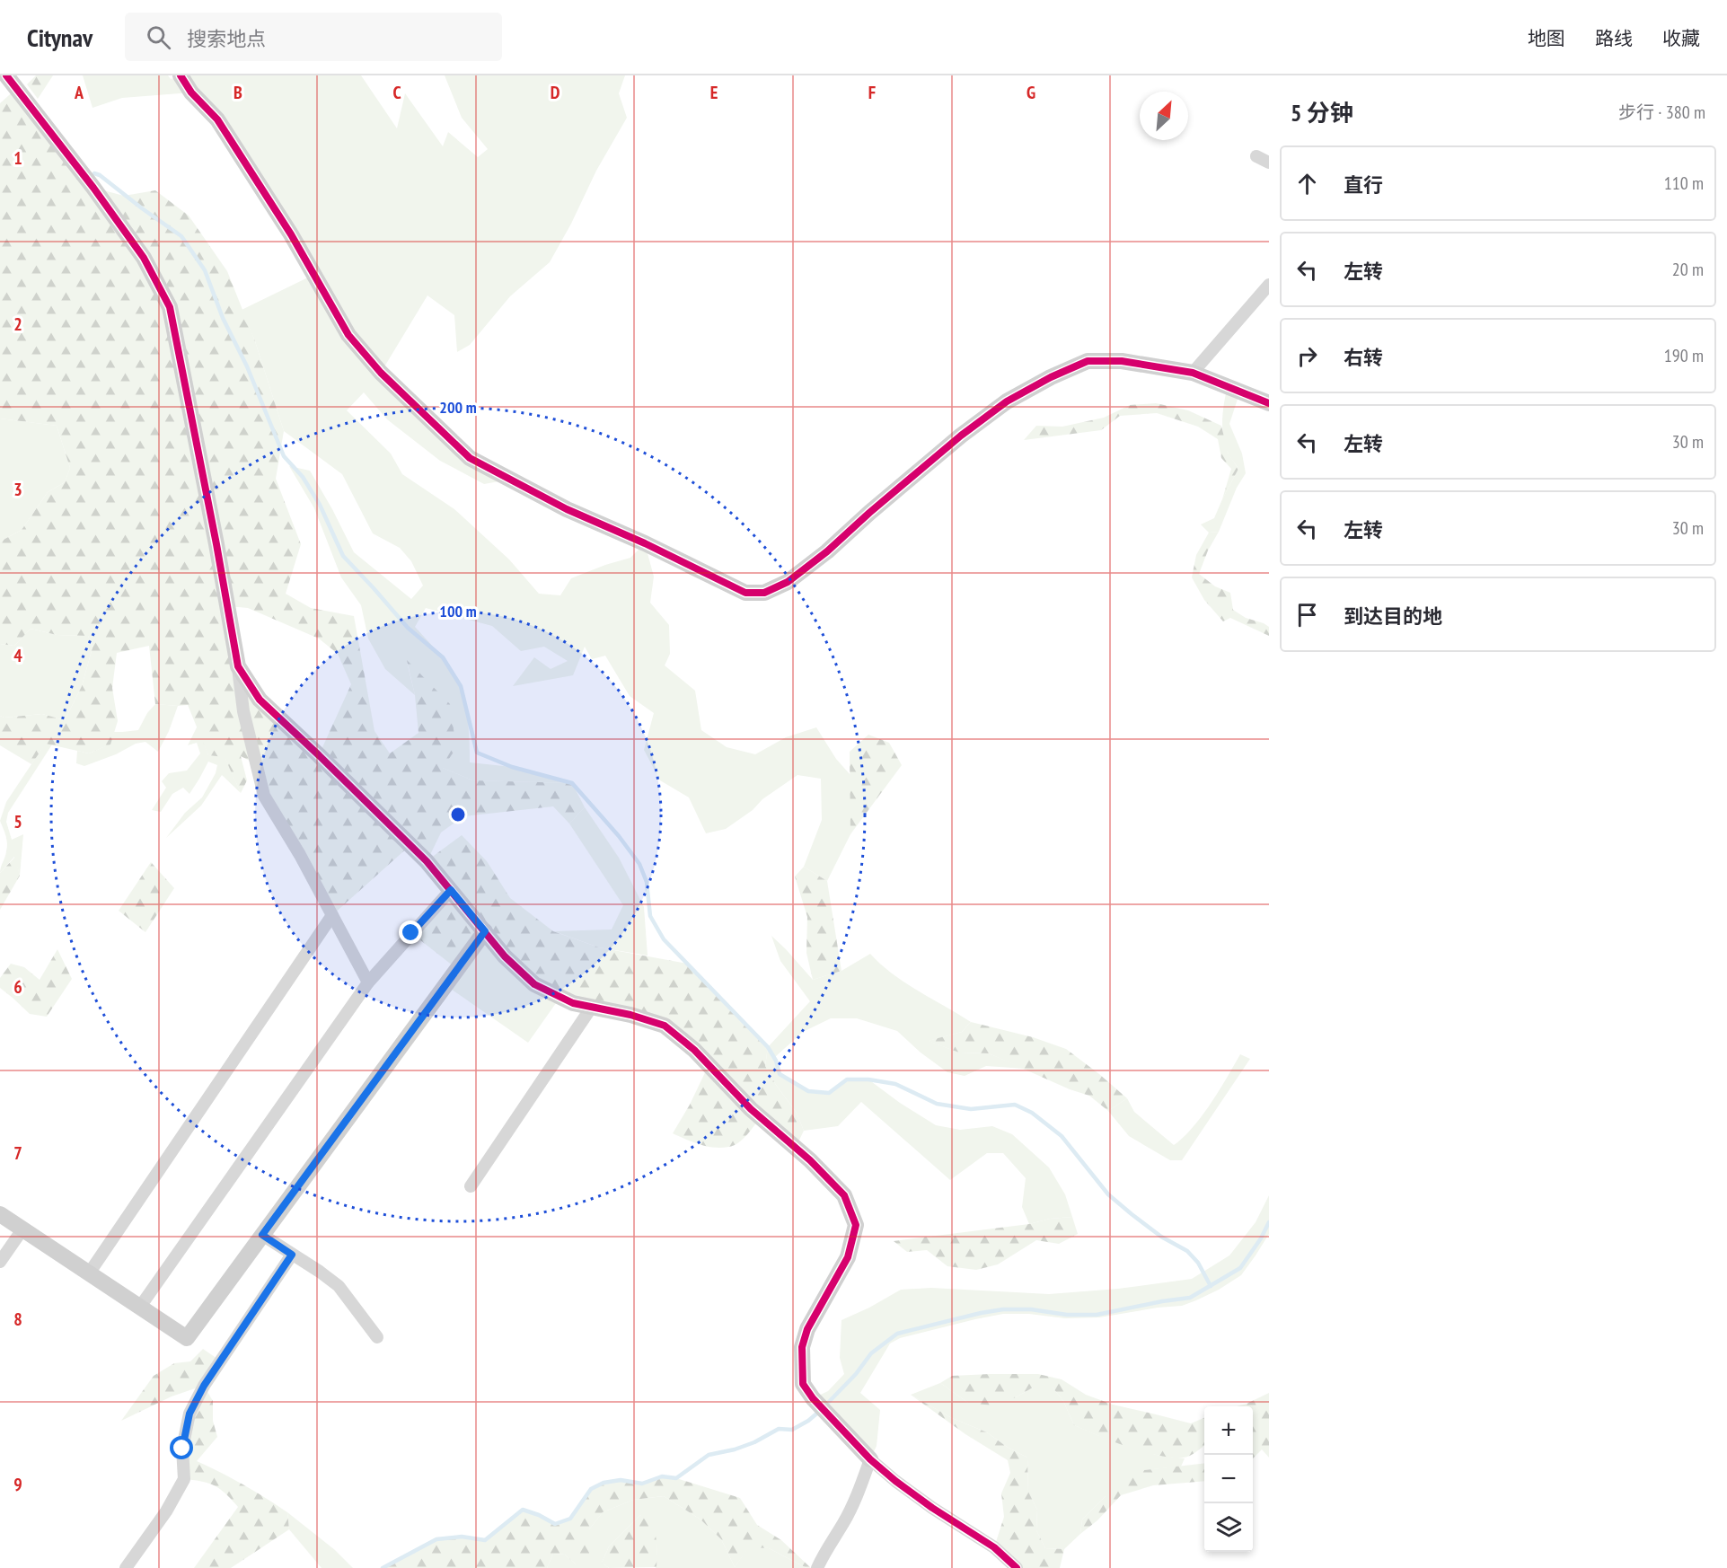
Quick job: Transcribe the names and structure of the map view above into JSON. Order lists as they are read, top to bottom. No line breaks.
{"north":"top right","page":{"header":"Citynav","search":"搜索地点","nav":["地图","路线","收藏"],"heading":["5 分钟","步行 · 380 m"],"list":[["直行","110 m"],["左转","20 m"],["右转","190 m"],["左转","30 m"],["左转","30 m"],"到达目的地"],"map_buttons":["+","−"]},"grid":{"columns":["A","B","C","D","E","F","G"],"rows":["1","2","3","4","5","6","7","8","9"]},"rings":["200 m","100 m"]}
